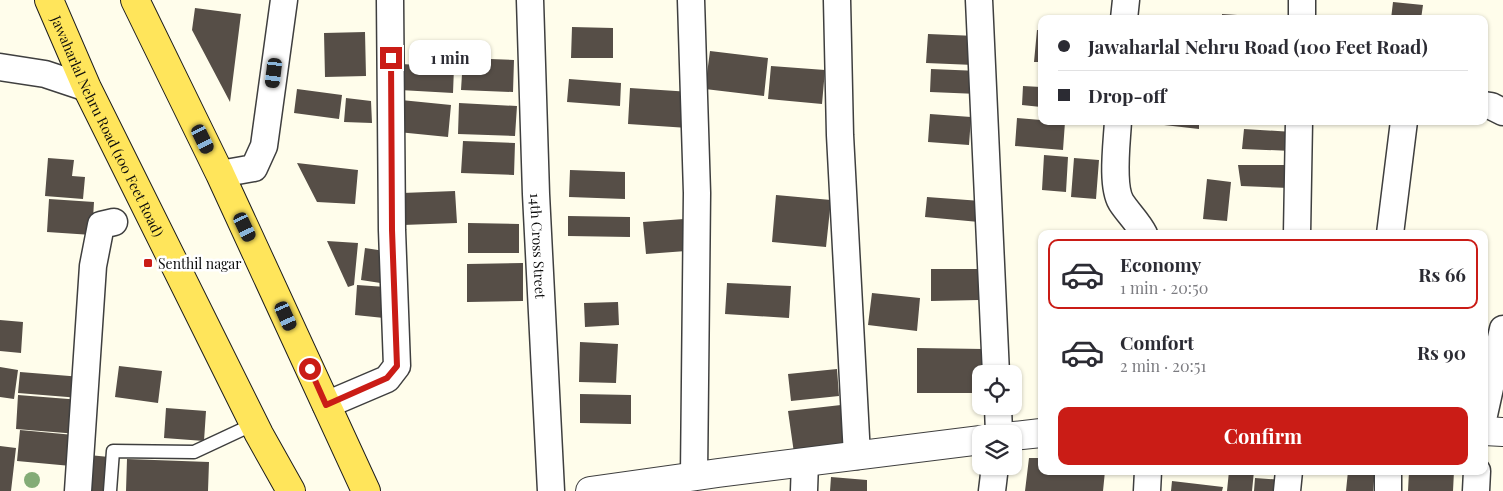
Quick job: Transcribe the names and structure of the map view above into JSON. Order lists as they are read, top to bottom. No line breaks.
{"streets":{"main road":["Jawaharlal Nehru Road (100 Feet Road)"],"street":["14th Cross Street"]},"places":{"transit":["Senthil nagar"]},"page":{"banner":["Jawaharlal Nehru Road (100 Feet Road)","Drop-off"],"bubble":"1 min","list":[{"name":"Economy","note":"1 min · 20:50","value":"Rs 66"},{"name":"Comfort","note":"2 min · 20:51","value":"Rs 90"}],"buttons":"Confirm"}}
